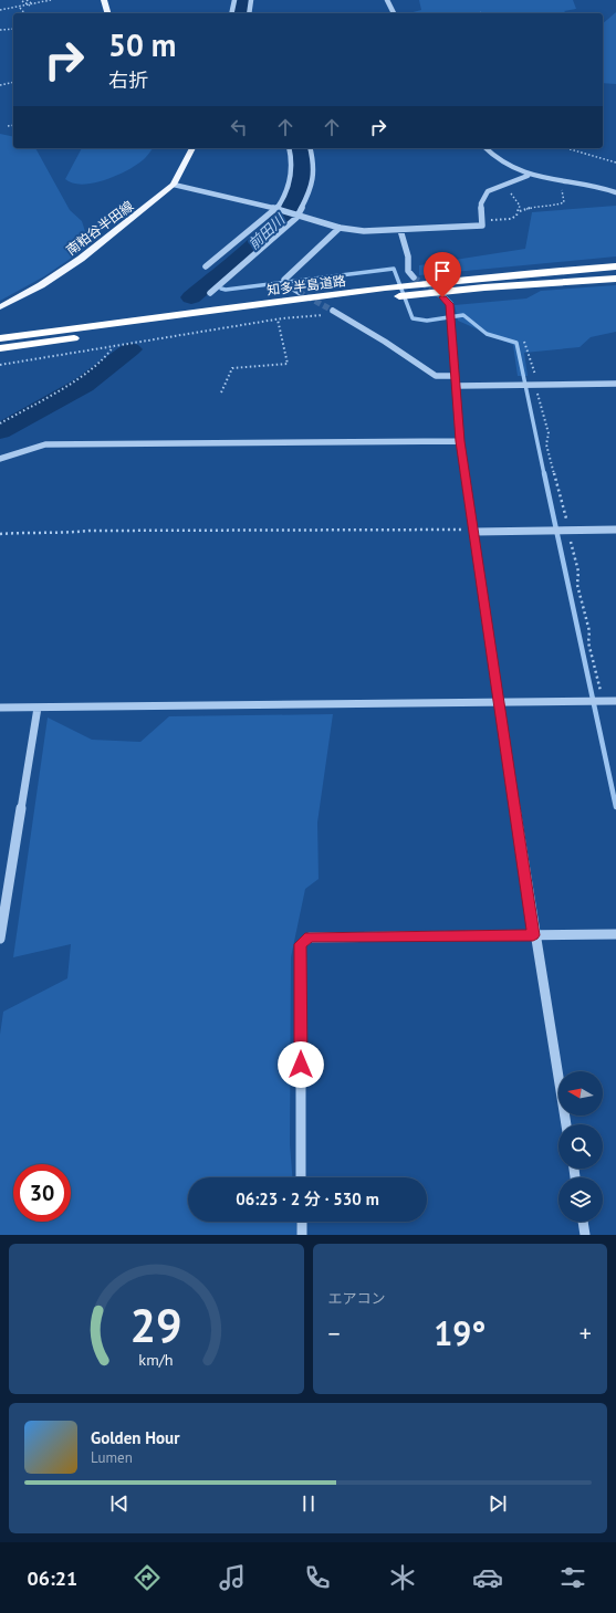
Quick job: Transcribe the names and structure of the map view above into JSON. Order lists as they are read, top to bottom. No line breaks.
{"streets":{"highway":["知多半島道路"],"main road":["南粕谷半田線"]},"water":["前田川"],"north":"left","page":{"turn":["50 m","右折"],"limit":"30","trip":"06:23 · 2 分 · 530 m","tile":"エアコン","heat":["−","19°","+"],"song":["Golden Hour","Lumen"],"tabs":"06:21","gauge":["29","km/h"]}}
